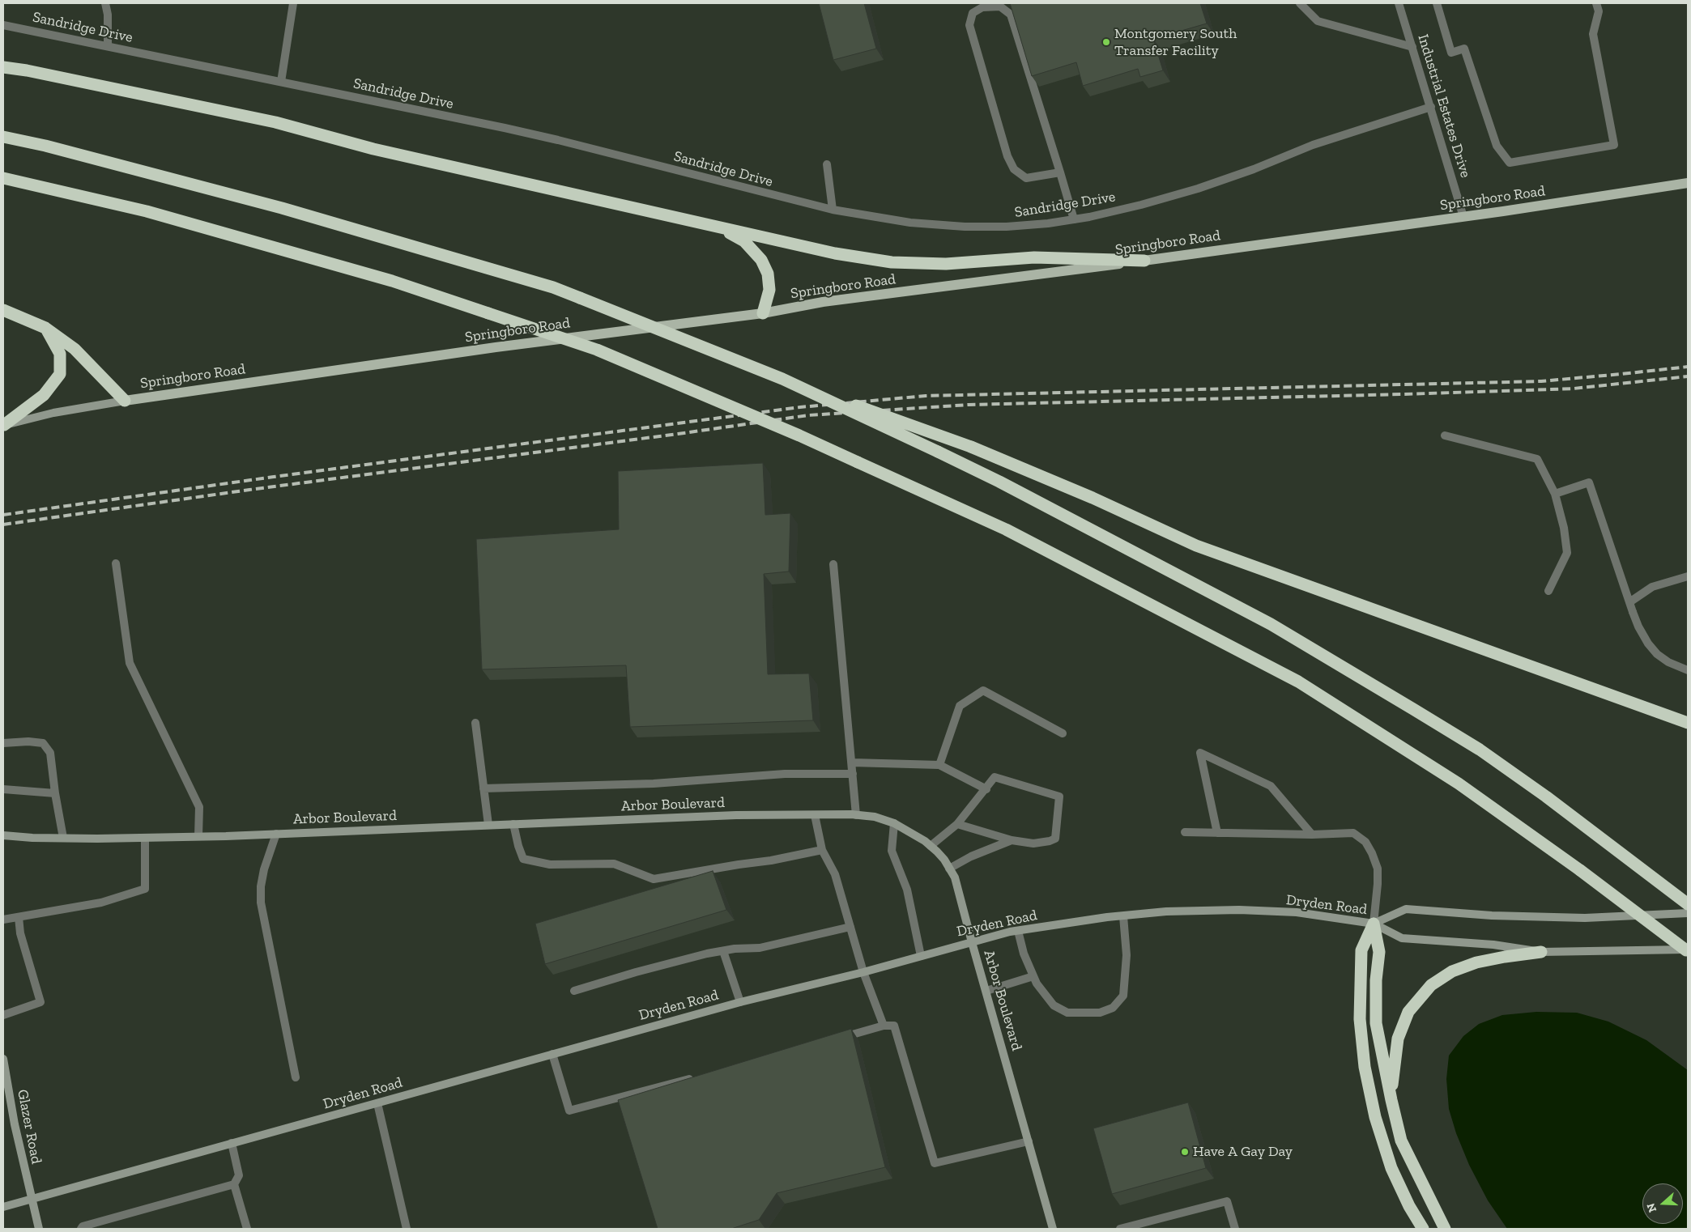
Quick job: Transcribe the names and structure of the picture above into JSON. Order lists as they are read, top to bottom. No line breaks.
{"streets":{"main road":["Springboro Road","Arbor Boulevard","Dryden Road","Glazer Road"],"street":["Sandridge Drive","Industrial Estates Drive"]},"crossings":[["Sandridge Drive","Industrial Estates Drive"],["Industrial Estates Drive","Springboro Road"],["Arbor Boulevard","Dryden Road"],["Dryden Road","Glazer Road"]],"places":["Montgomery South Transfer Facility","Have A Gay Day"],"north":"left"}
